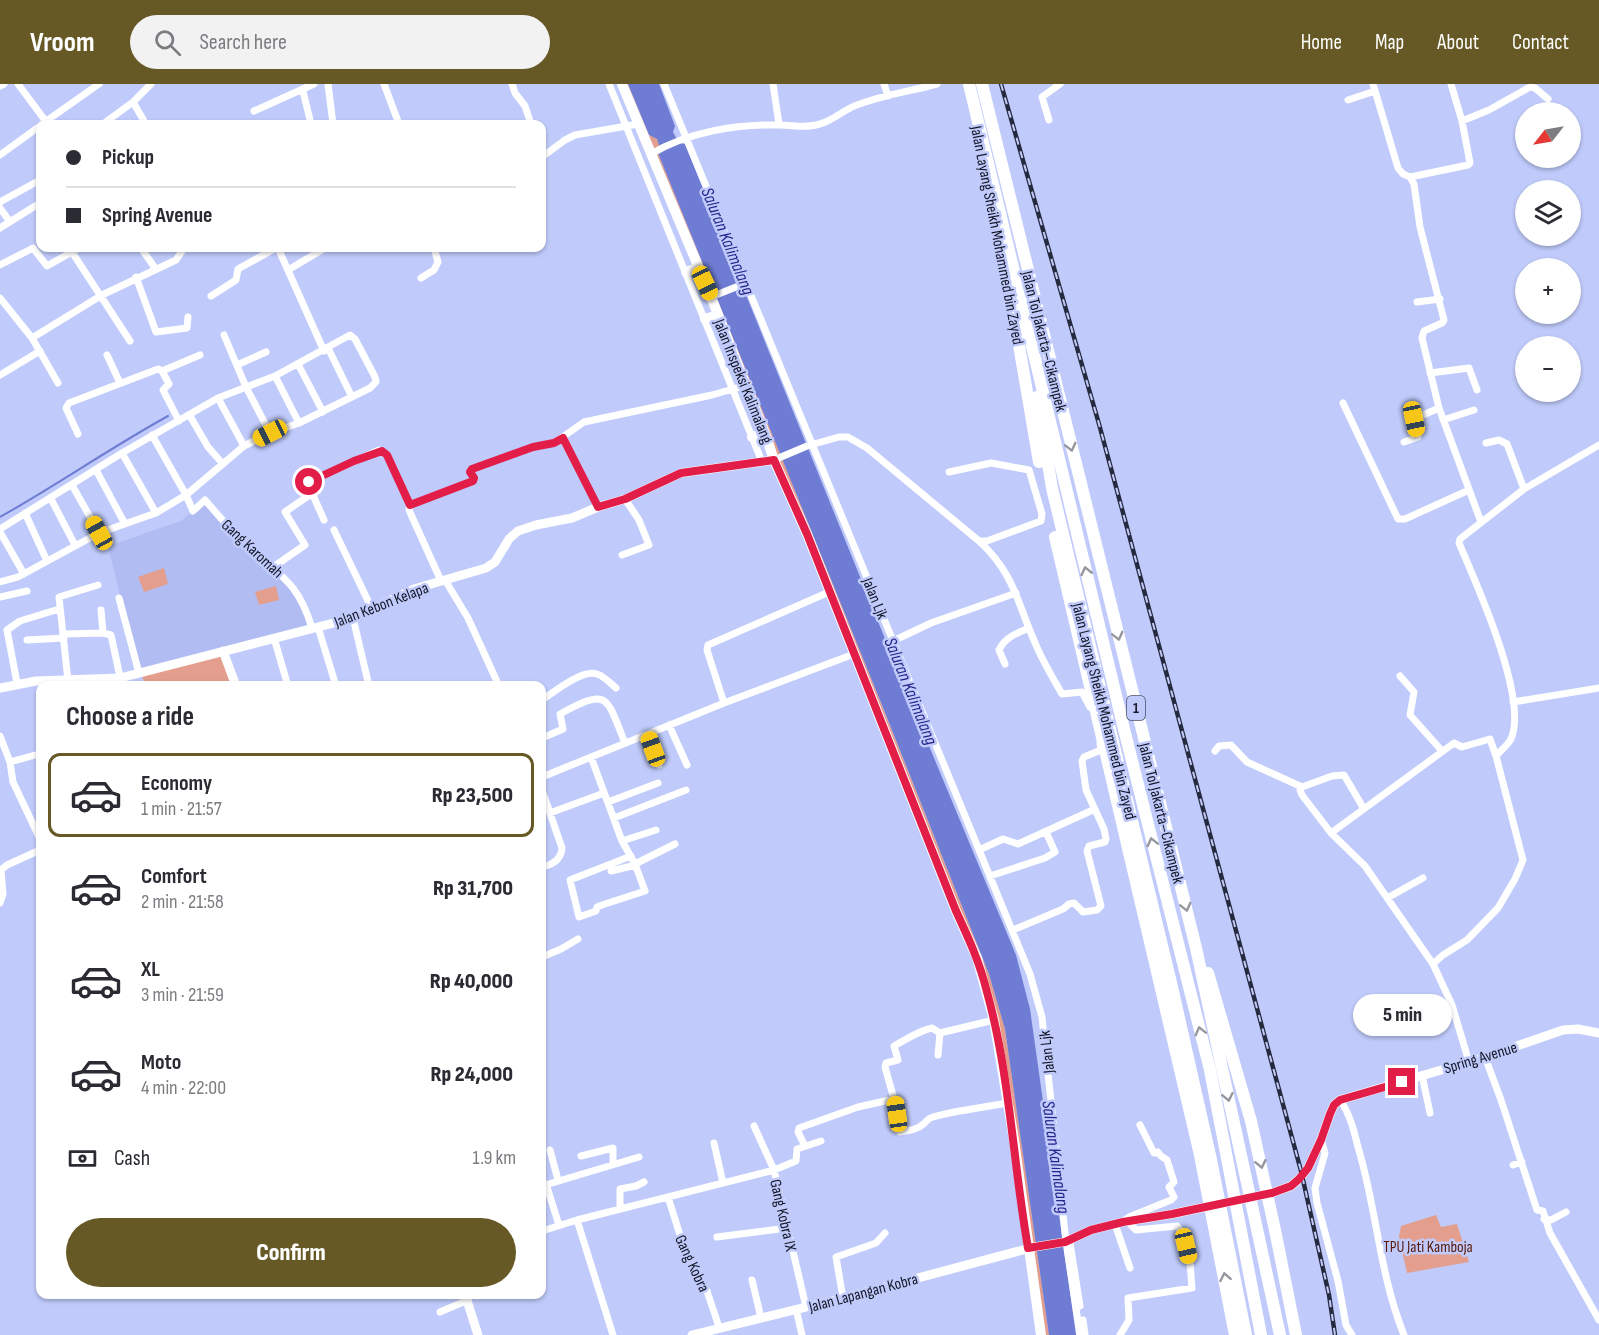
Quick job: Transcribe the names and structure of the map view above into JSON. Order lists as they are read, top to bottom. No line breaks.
{"streets":{"highway":["Jalan Layang Sheikh Mohammed bin Zayed","Jalan Tol Jakarta–Cikampek","1"],"main road":["Jalan Inspeksi Kalimalang"],"street":["Gang Karomah","Jalan Ljk","Jalan Kebon Kelapa","Spring Avenue","Gang Kobra IX","Gang Kobra","Jalan Lapangan Kobra"]},"crossings":[["Jalan Layang Sheikh Mohammed bin Zayed","Jalan Tol Jakarta–Cikampek"],["Jalan Inspeksi Kalimalang","Jalan Kebon Kelapa"],["Jalan Inspeksi Kalimalang","Jalan Lapangan Kobra"],["Gang Karomah","Jalan Kebon Kelapa"],["Jalan Ljk","Jalan Lapangan Kobra"],["Gang Kobra IX","Jalan Lapangan Kobra"],["Gang Kobra","Jalan Lapangan Kobra"]],"water":["Saluran Kalimalang"],"parks":["TPU Jati Kamboja"],"north":"bottom left","page":{"header":"Vroom","search":"Search here","nav":["Home","Map","About","Contact"],"map_buttons":["+","−"],"banner":["Pickup","Spring Avenue"],"heading":"Choose a ride","list":[{"name":"Economy","note":"1 min · 21:57","value":"Rp 23,500"},{"name":"Comfort","note":"2 min · 21:58","value":"Rp 31,700"},{"name":"XL","note":"3 min · 21:59","value":"Rp 40,000"},{"name":"Moto","note":"4 min · 22:00","value":"Rp 24,000"}],"bubble":"5 min","pay":["Cash","1.9 km"],"buttons":"Confirm"}}
